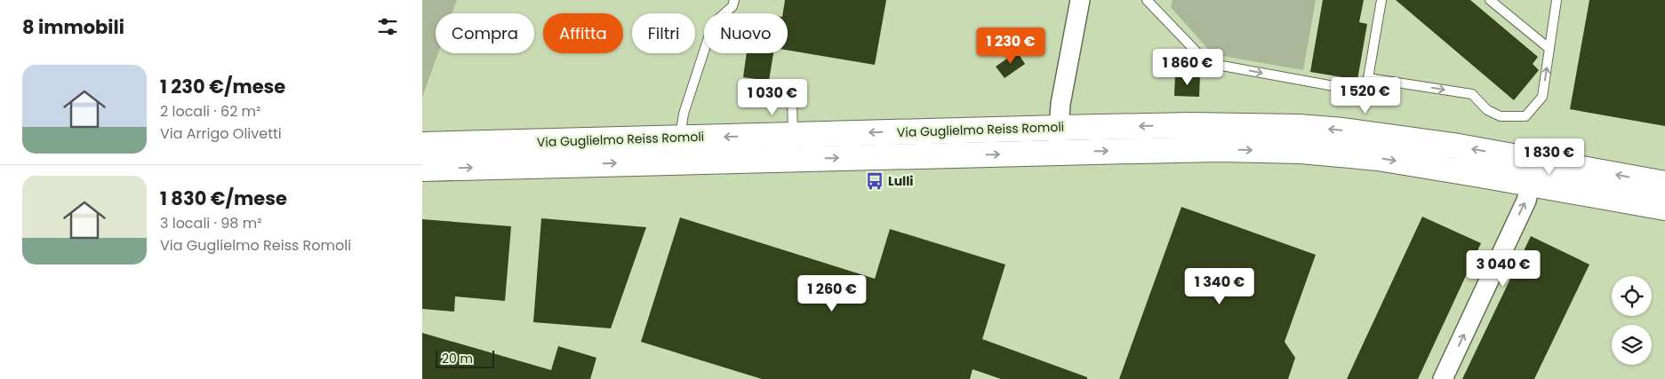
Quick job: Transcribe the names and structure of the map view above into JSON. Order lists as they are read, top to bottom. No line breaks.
{"streets":{"main road":["Via Guglielmo Reiss Romoli"]},"places":{"bus stop":["Lulli"]},"scale_bar":"20 m","page":{"heading":"8 immobili","chip":["Compra","Affitta","Filtri","Nuovo"],"price":["1 230 €","1 860 €","1 520 €","1 030 €","1 830 €","3 040 €","1 340 €","1 260 €"],"list":[{"name":"1 230 €/mese","note":"2 locali · 62 m² · Via Arrigo Olivetti"},{"name":"1 830 €/mese","note":"3 locali · 98 m² · Via Guglielmo Reiss Romoli"}],"scale":"20 m"}}
